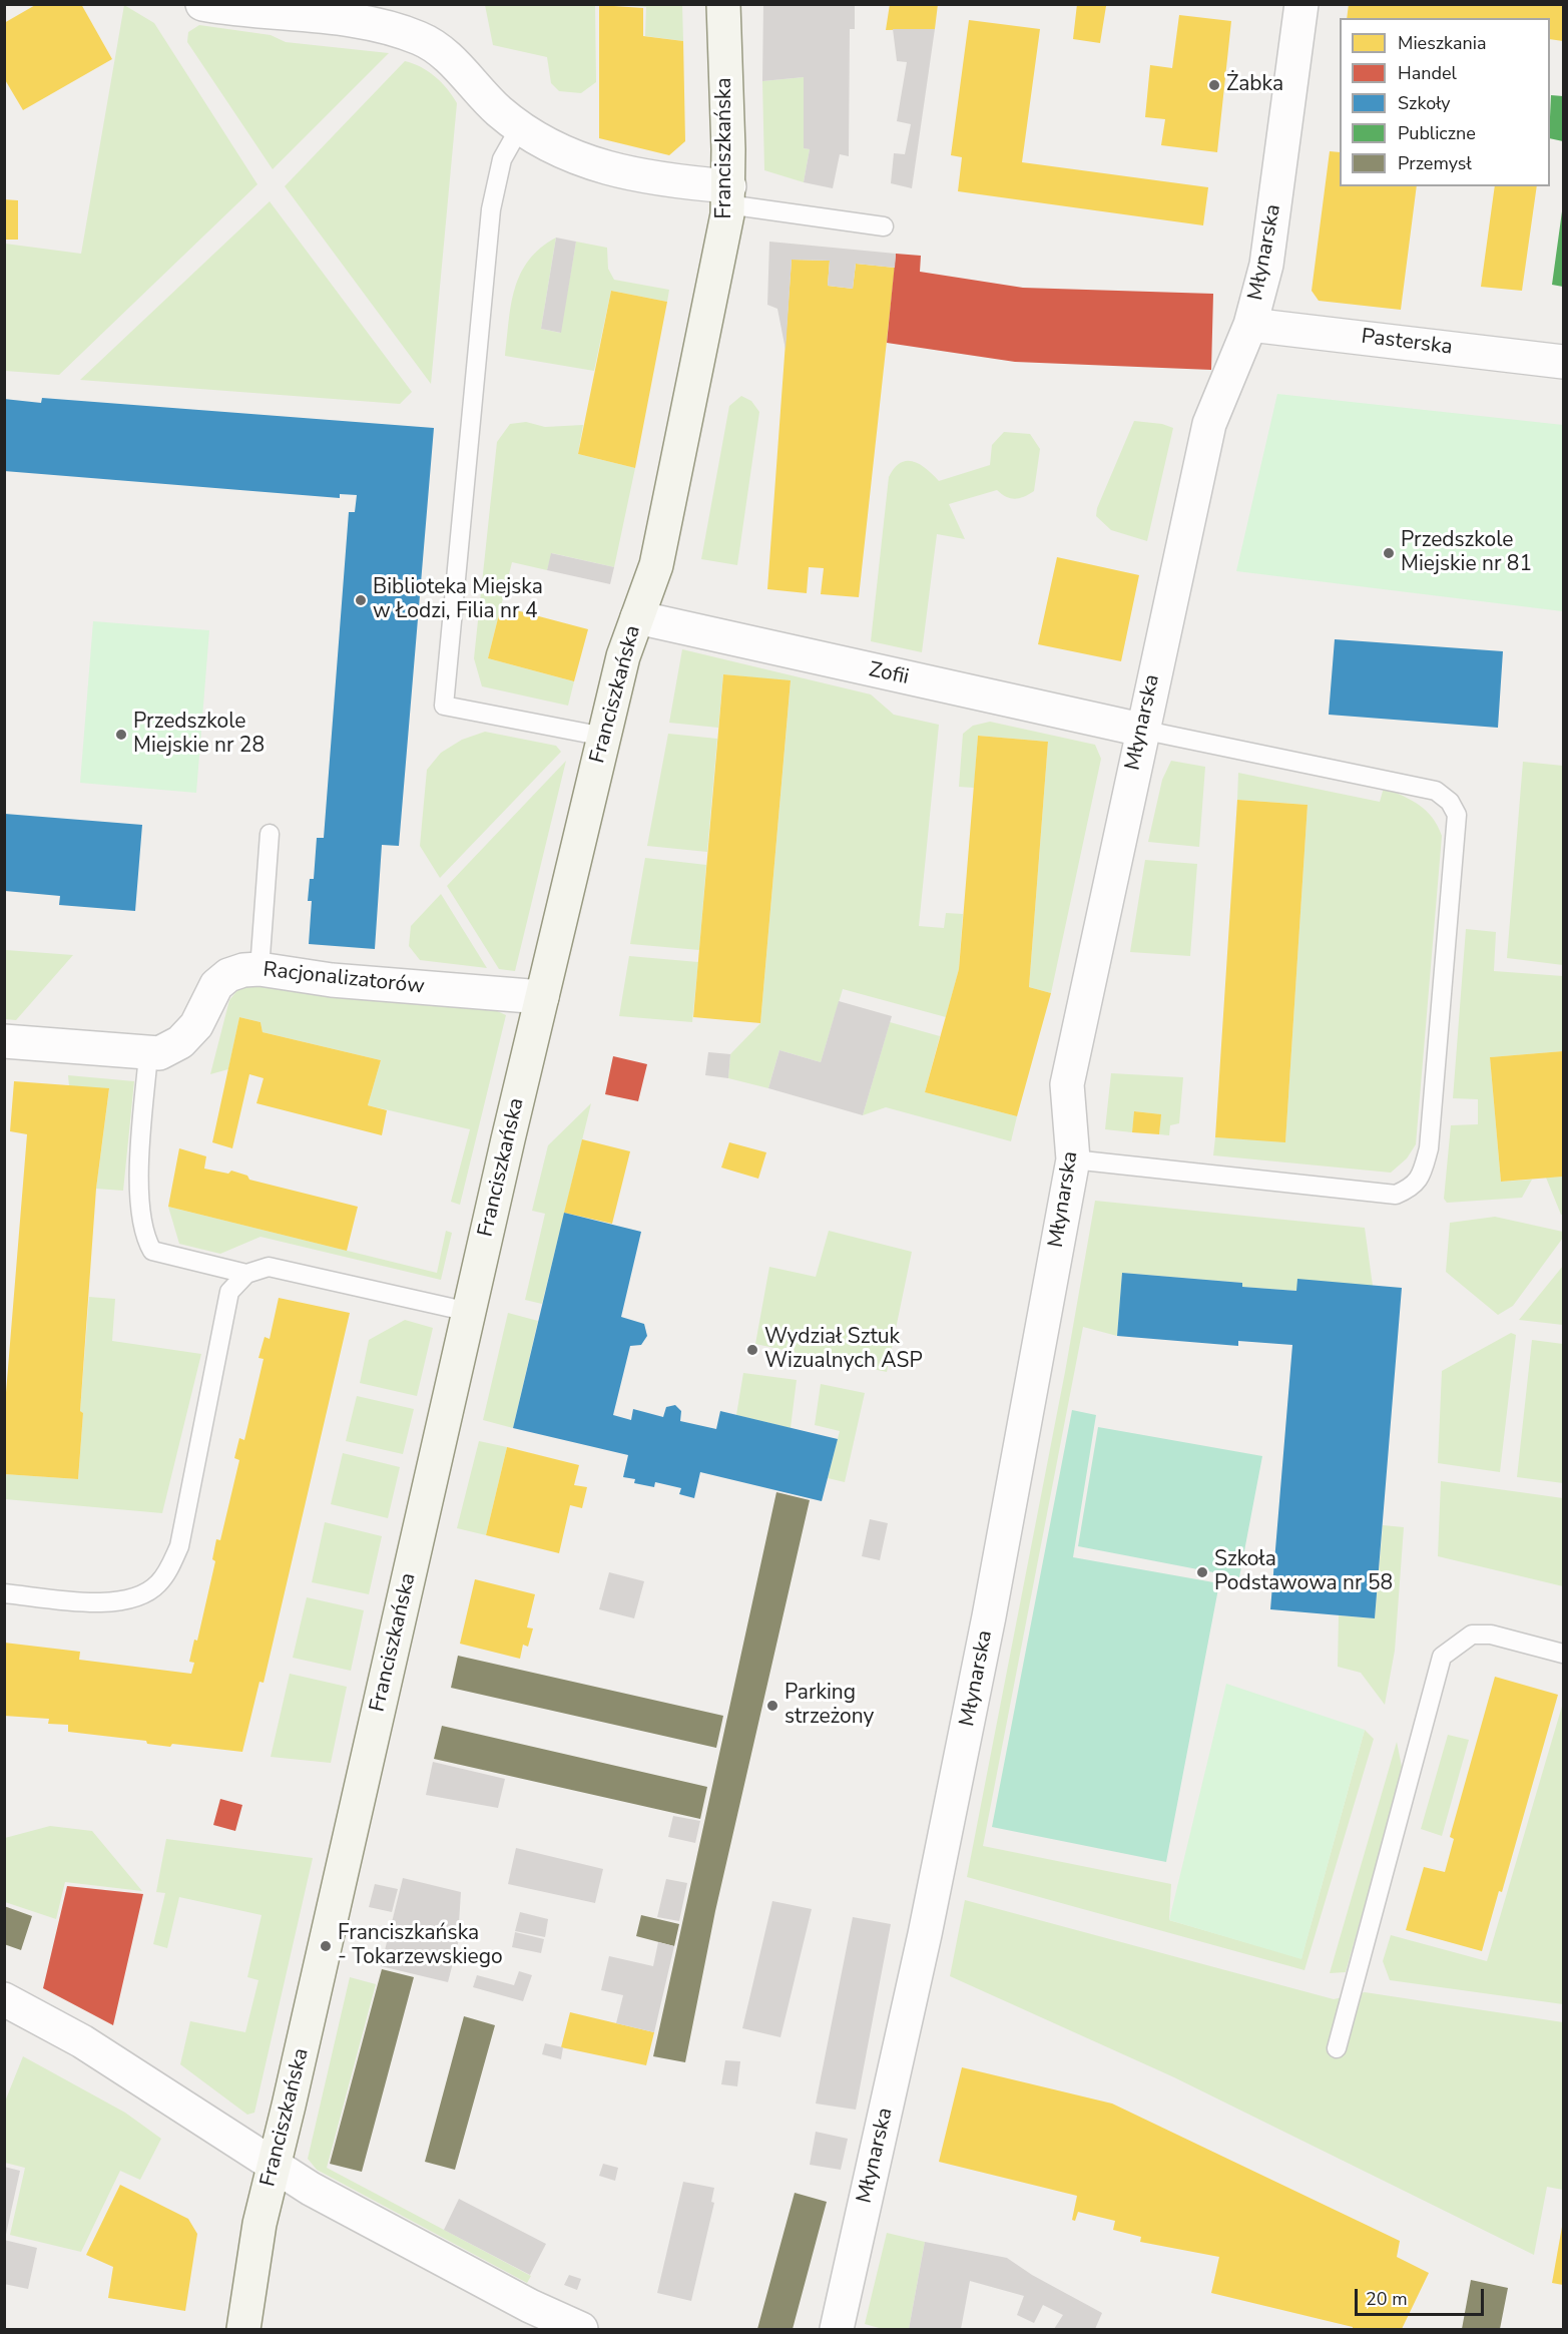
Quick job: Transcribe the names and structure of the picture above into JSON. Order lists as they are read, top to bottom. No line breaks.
{"streets":{"street":["Franciszkańska","Młynarska","Pasterska","Zofii","Racjonalizatorów"]},"crossings":[["Franciszkańska","Zofii"],["Franciszkańska","Racjonalizatorów"],["Młynarska","Pasterska"],["Młynarska","Zofii"]],"places":["Żabka","Przedszkole Miejskie nr 81","Biblioteka Miejska w Łodzi, Filia nr 4","Przedszkole Miejskie nr 28","Wydział Sztuk Wizualnych ASP","Szkoła Podstawowa nr 58","Parking strzeżony","Franciszkańska - Tokarzewskiego"],"legend":["Mieszkania","Handel","Szkoły","Publiczne","Przemysł"],"scale_bar":"20 m"}
